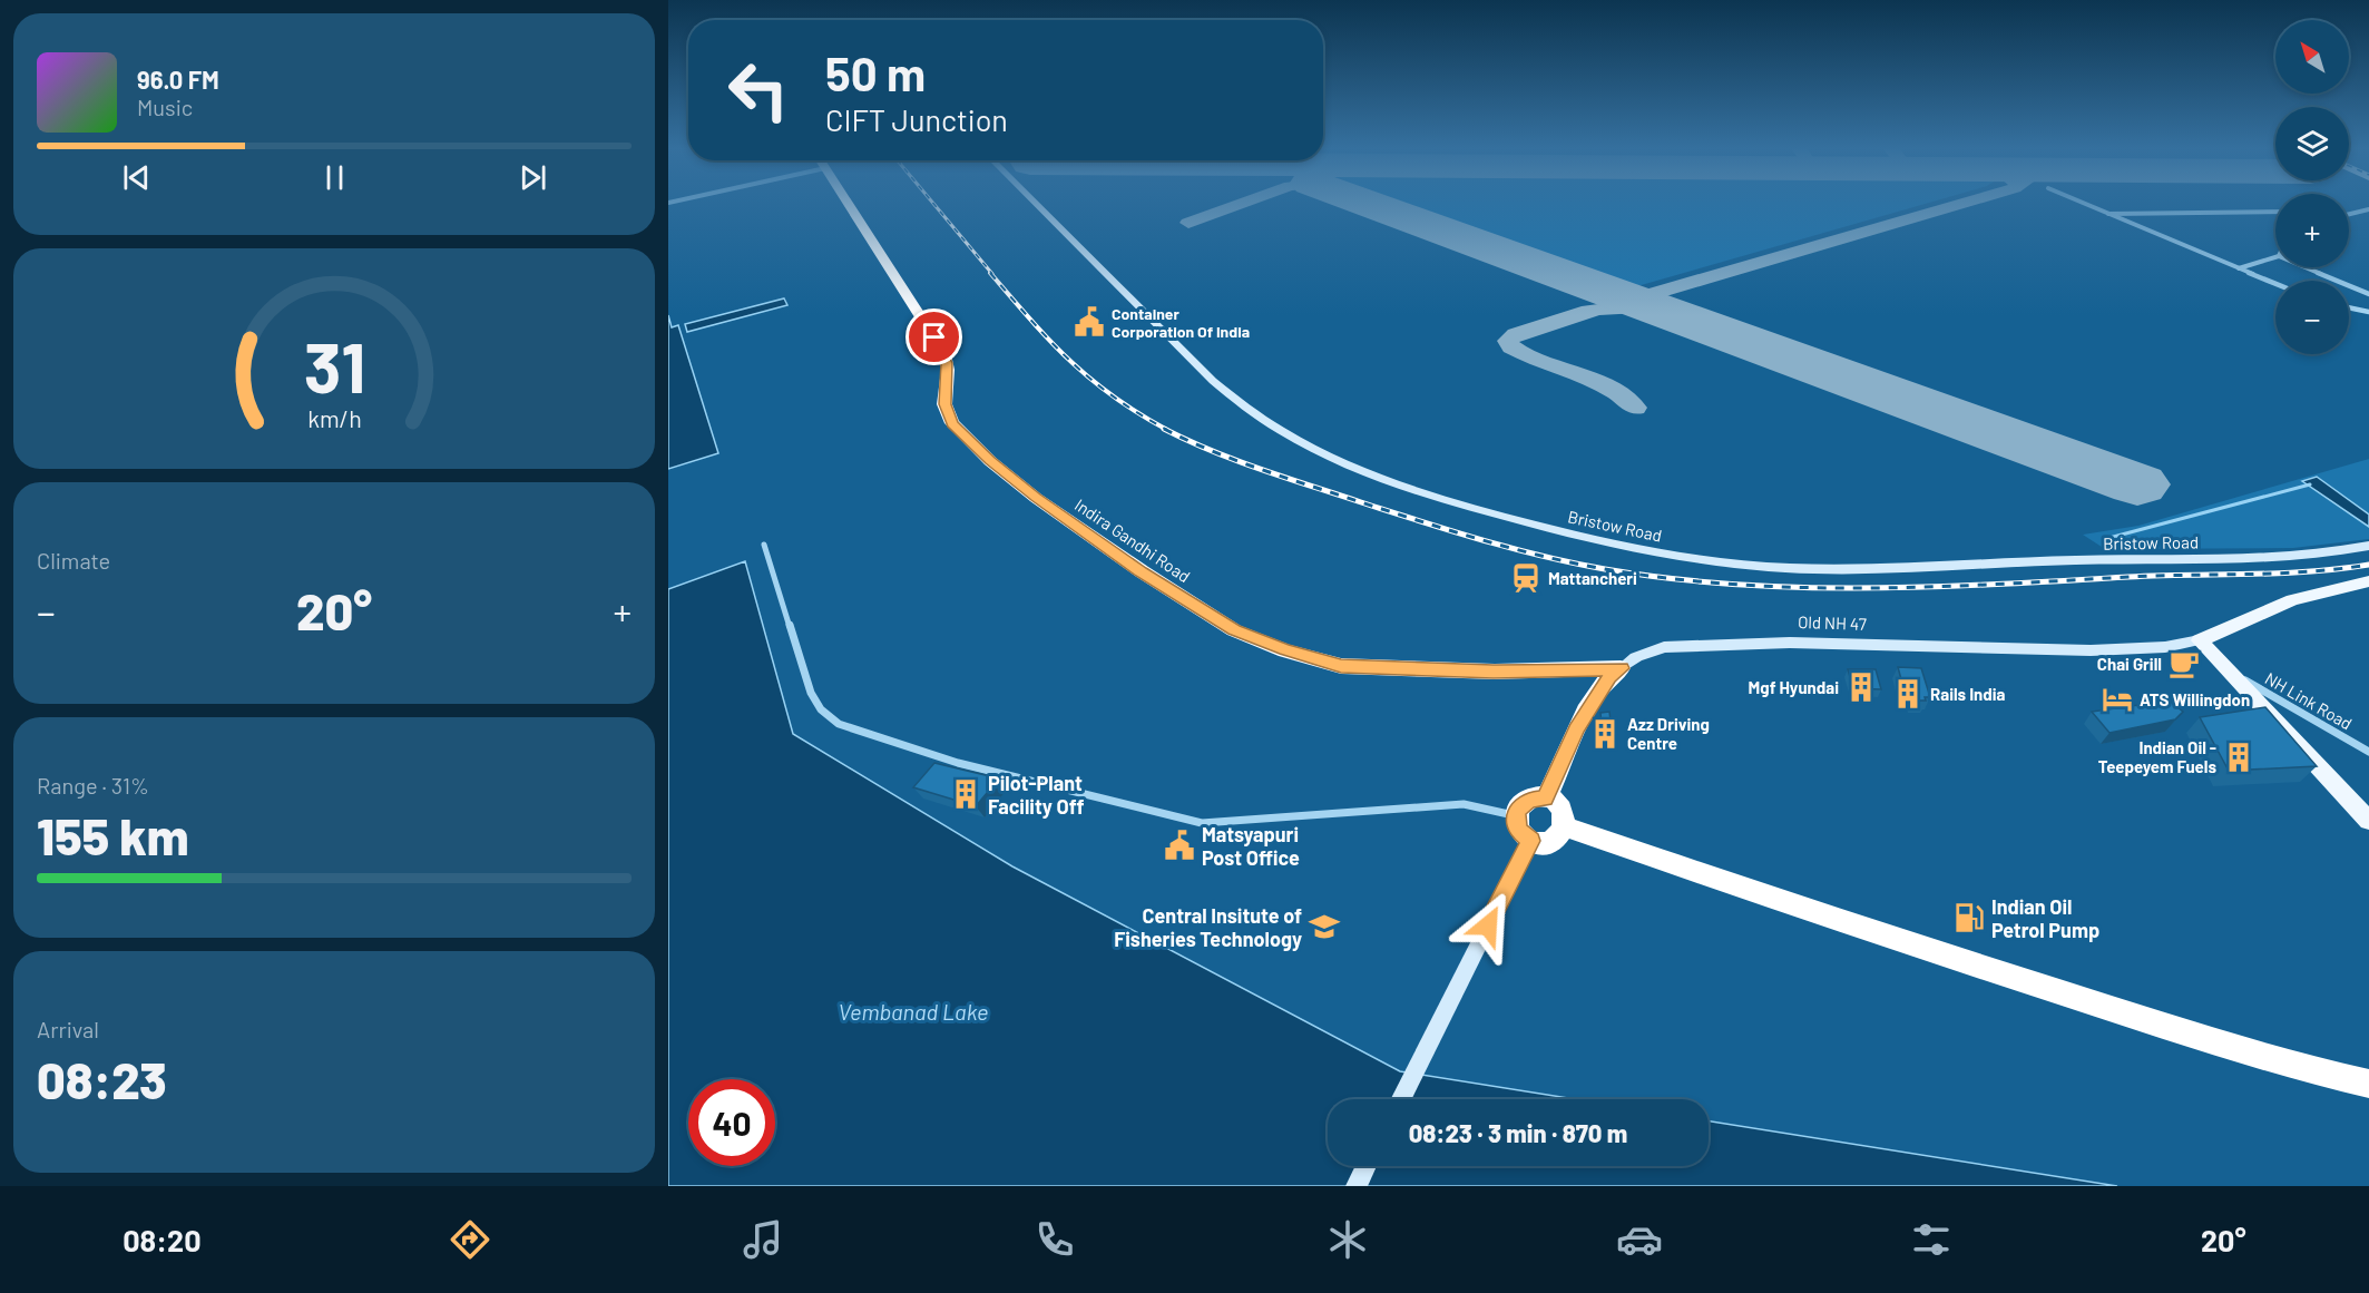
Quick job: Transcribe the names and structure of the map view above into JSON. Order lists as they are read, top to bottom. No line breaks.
{"streets":{"highway":["Indira Gandhi Road","Old NH 47"],"street":["Bristow Road","NH Link Road"]},"crossings":[["Indira Gandhi Road","Old NH 47"]],"water":["Vembanad Lake"],"places":{"public building":["Container Corporation Of India","Matsyapuri Post Office"],"station":["Mattancheri"],"cafe":["Chai Grill"],"building":["Mgf Hyundai","Rails India","Azz Driving Centre","Indian Oil - Teepeyem Fuels","Pilot-Plant Facility Off"],"hotel":["ATS Willingdon"],"fuel station":["Indian Oil Petrol Pump"],"school or university":["Central Insitute of Fisheries Technology"]},"north":"top left","page":{"map_buttons":["+","−"],"turn":["50 m","CIFT Junction"],"song":["96.0 FM","Music"],"tile":["Climate",["Range · 31%","155 km"],["Arrival","08:23"]],"heat":["−","20°","+"],"limit":"40","trip":"08:23 · 3 min · 870 m","tabs":["08:20","20°"],"gauge":["31","km/h"]}}
